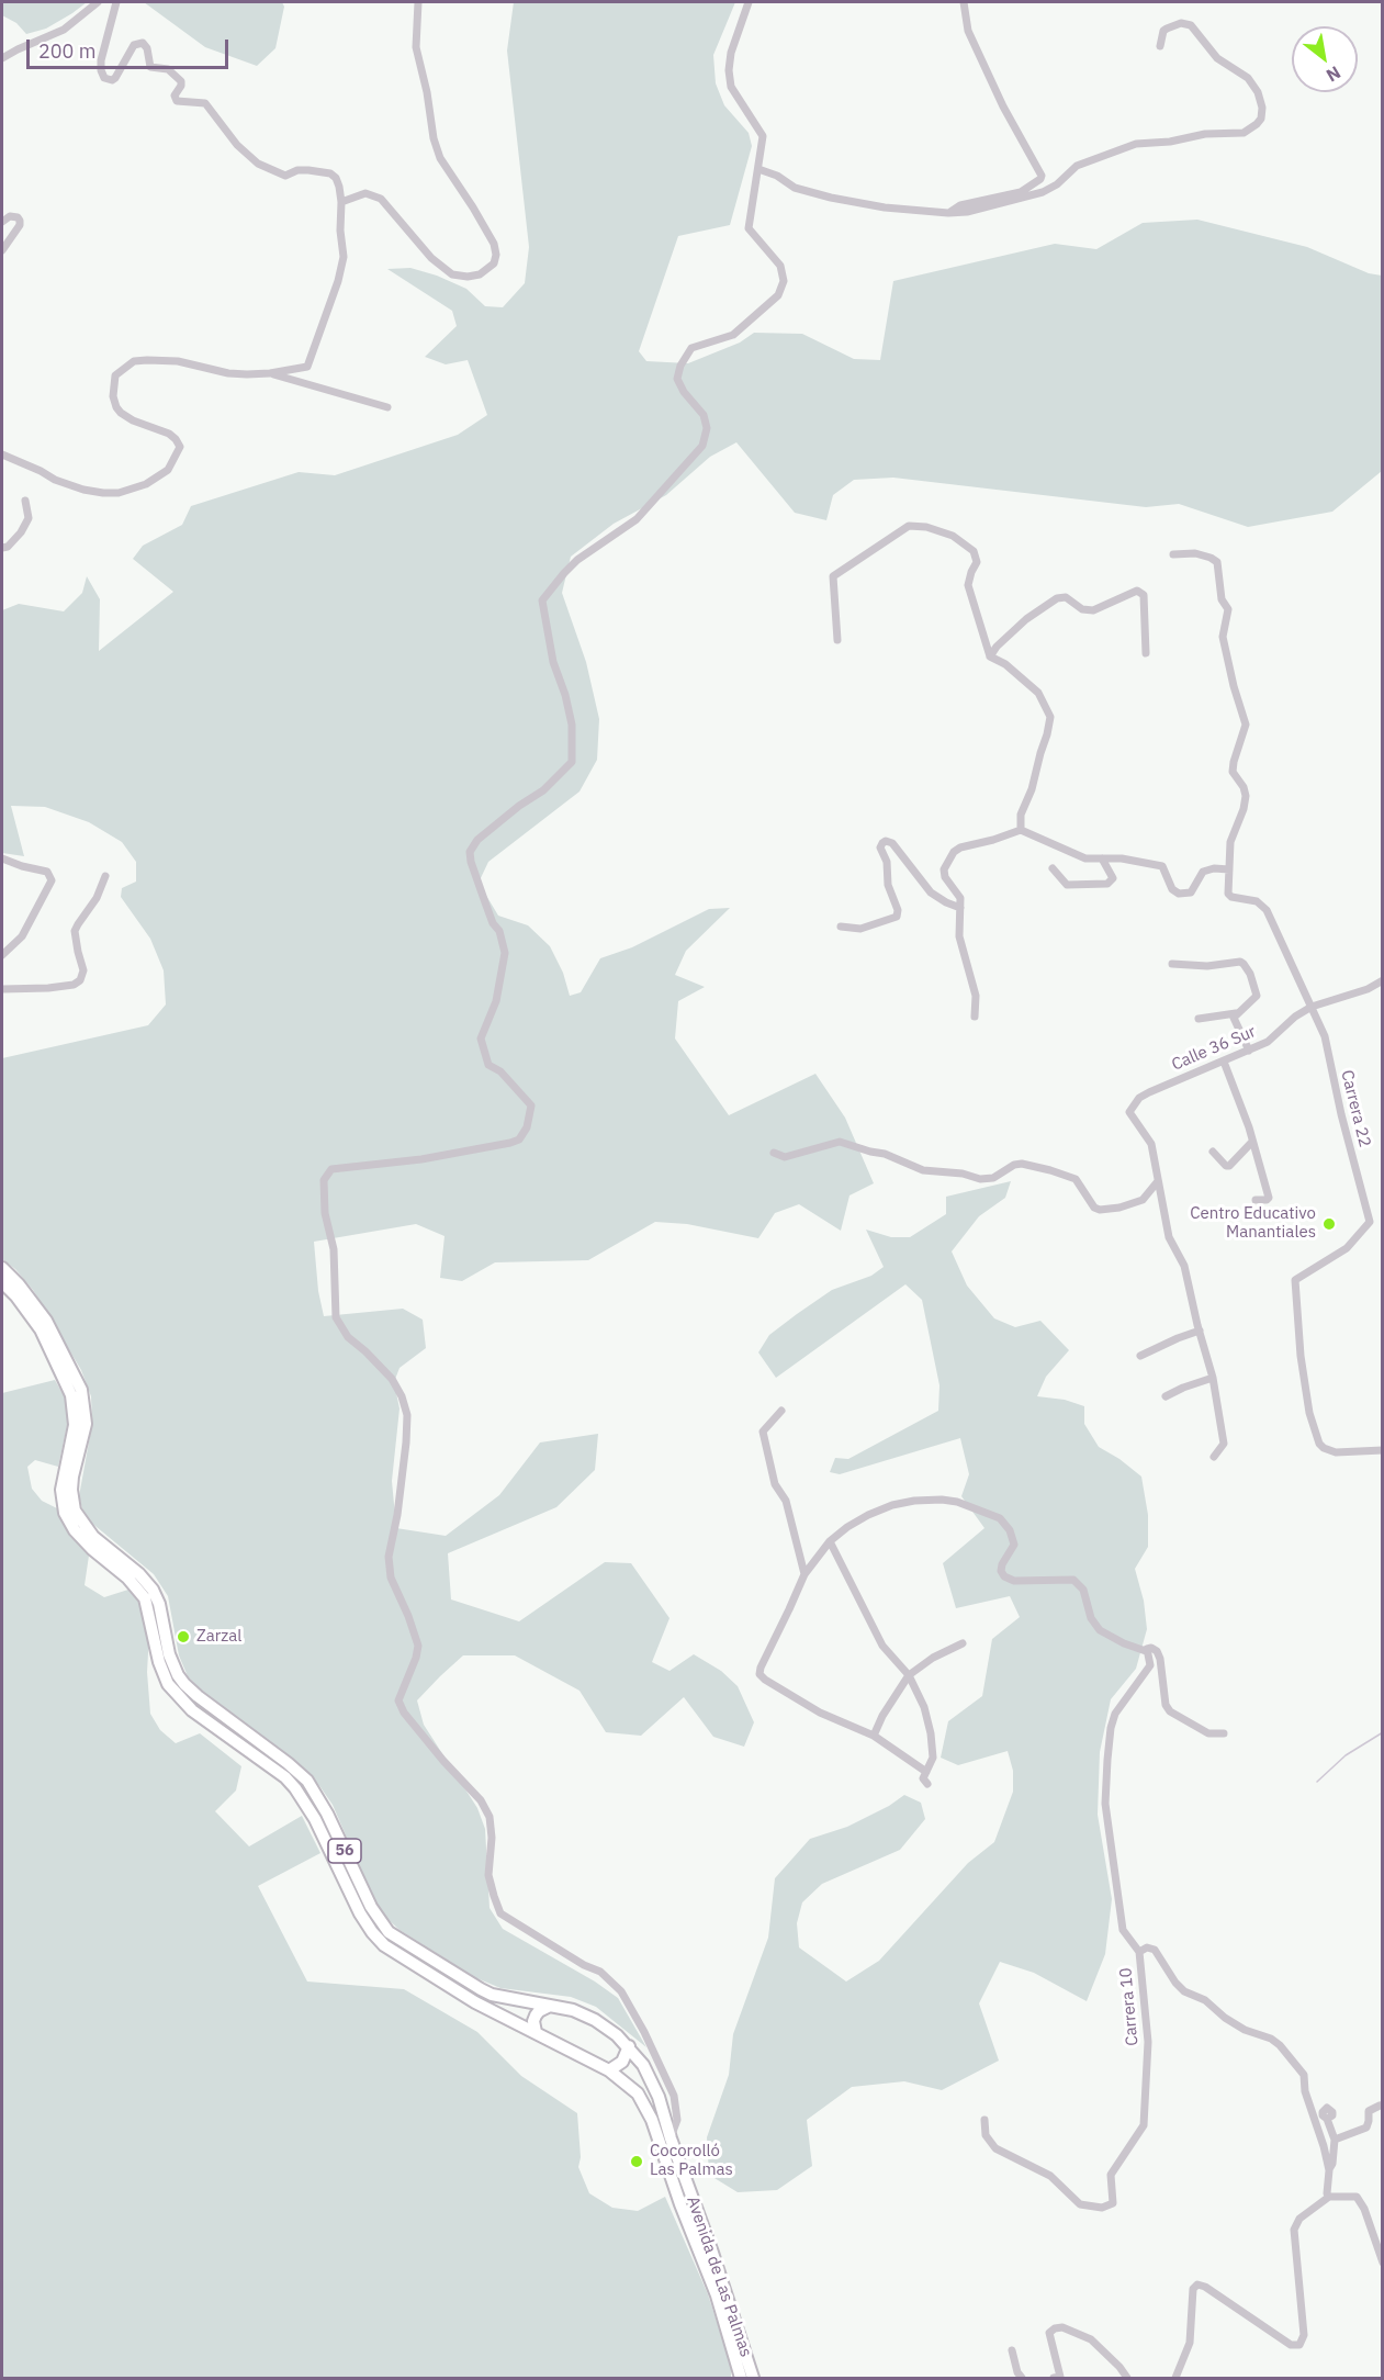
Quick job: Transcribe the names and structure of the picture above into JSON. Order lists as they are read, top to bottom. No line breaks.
{"streets":{"main road":["56","Avenida de Las Palmas"],"street":["Calle 36 Sur","Carrera 22","Carrera 10"]},"crossings":[["Calle 36 Sur","Carrera 22"]],"places":["Centro Educativo Manantiales","Zarzal","Cocorolló Las Palmas"],"scale_bar":"200 m","north":"bottom right"}
